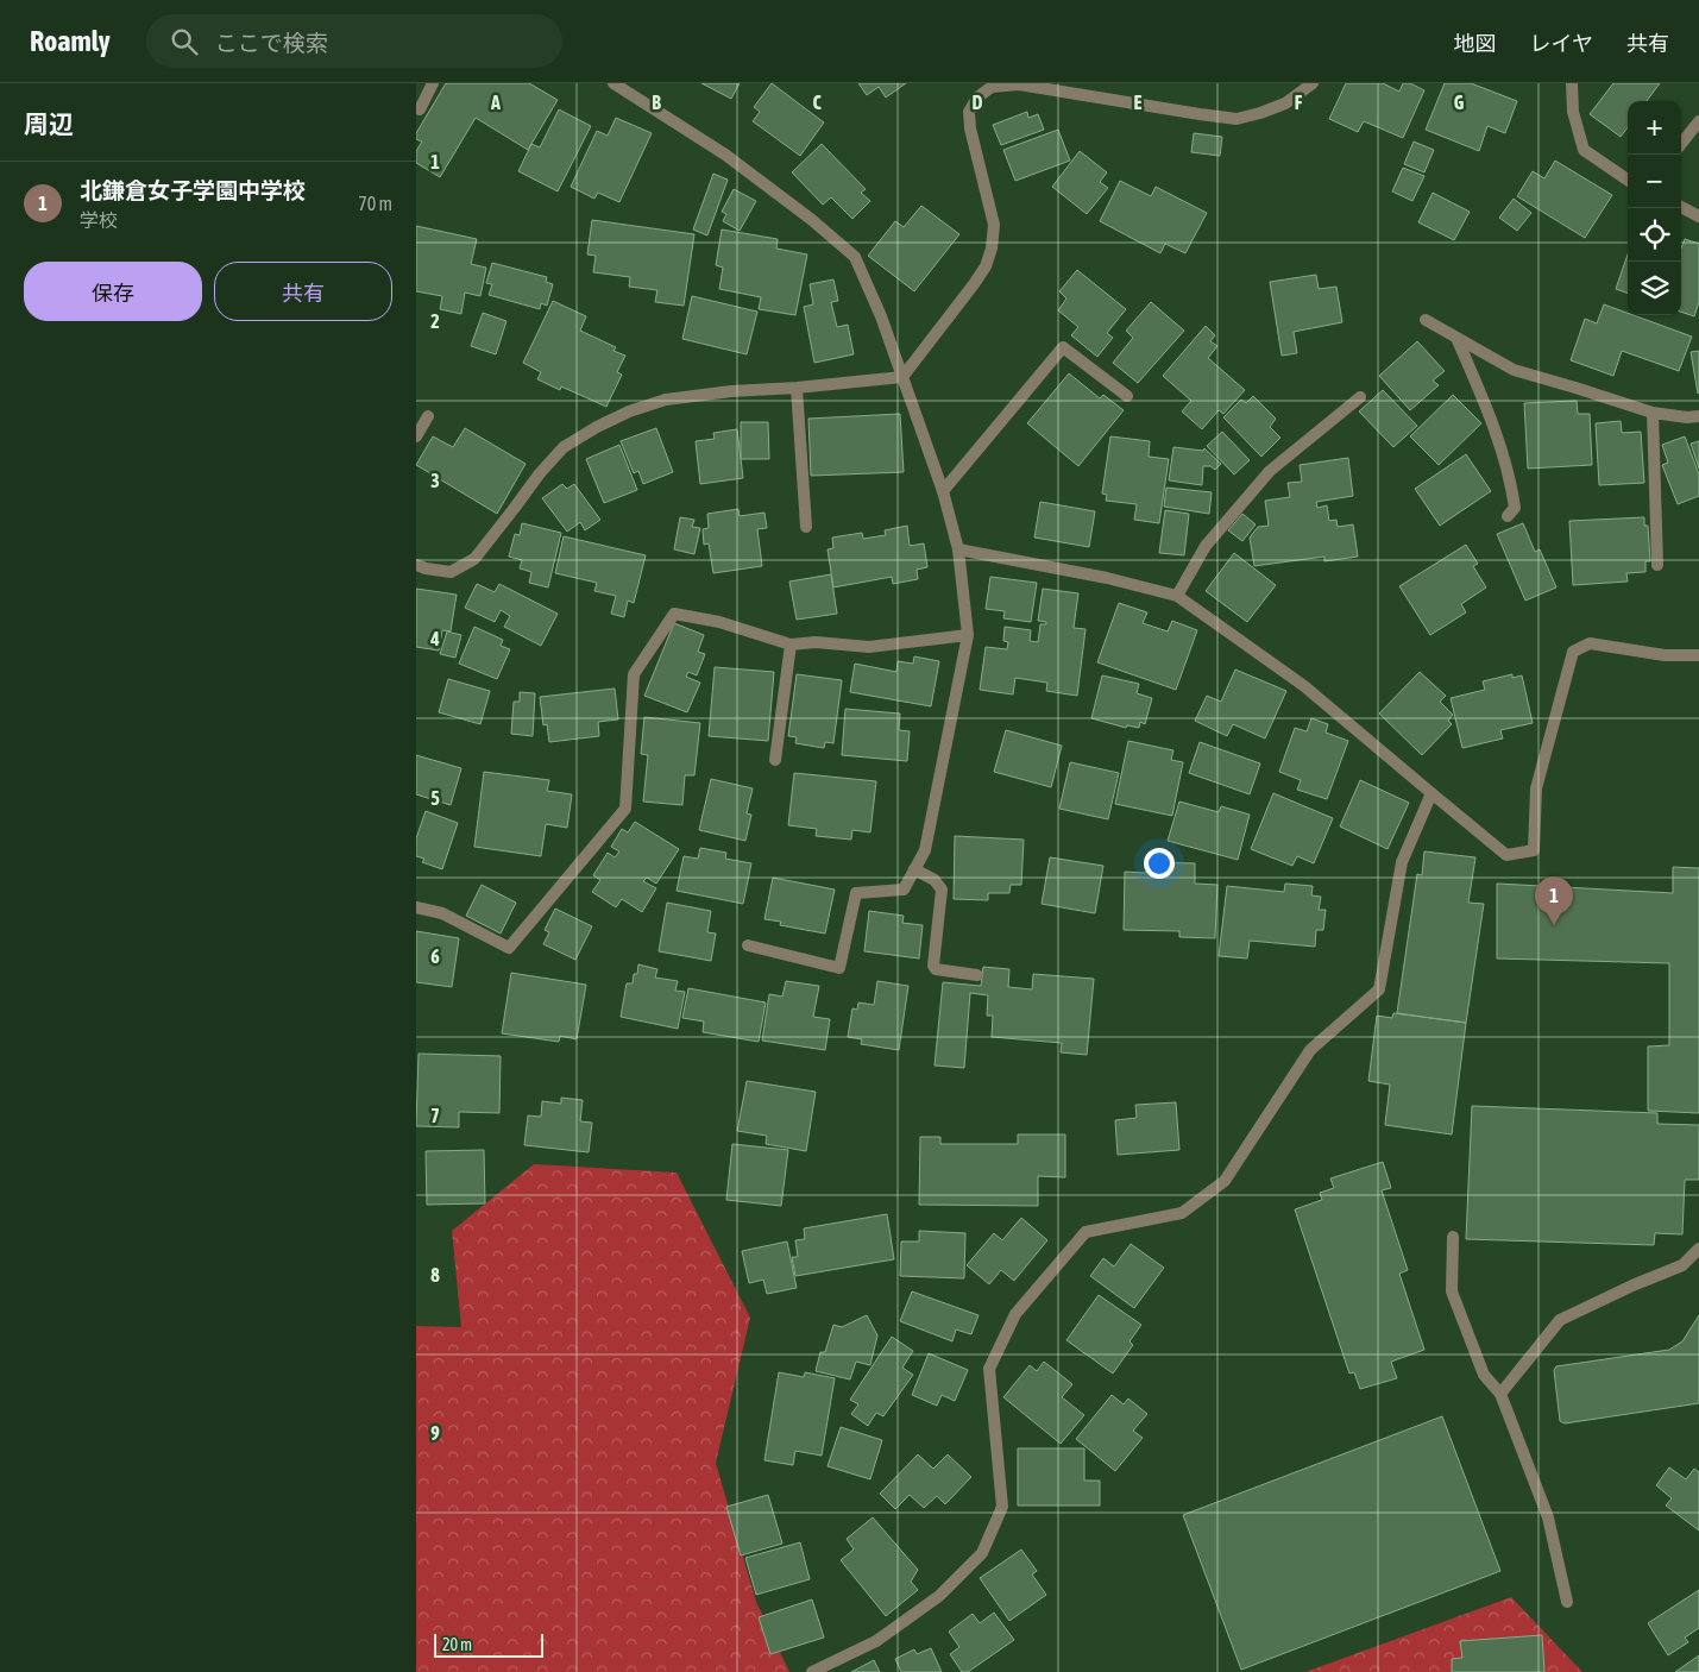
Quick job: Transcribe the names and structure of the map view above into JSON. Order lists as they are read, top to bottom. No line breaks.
{"scale_bar":"20 m","page":{"header":"Roamly","search":"ここで検索","nav":["地図","レイヤ","共有"],"heading":"周辺","map_buttons":["+","−"],"list":[{"mark":"1","name":"北鎌倉女子学園中学校","note":"学校","value":"70 m"}],"buttons":["保存","共有"],"pins":"1","scale":"20 m"},"grid":{"columns":["A","B","C","D","E","F","G"],"rows":["1","2","3","4","5","6","7","8","9"]}}
